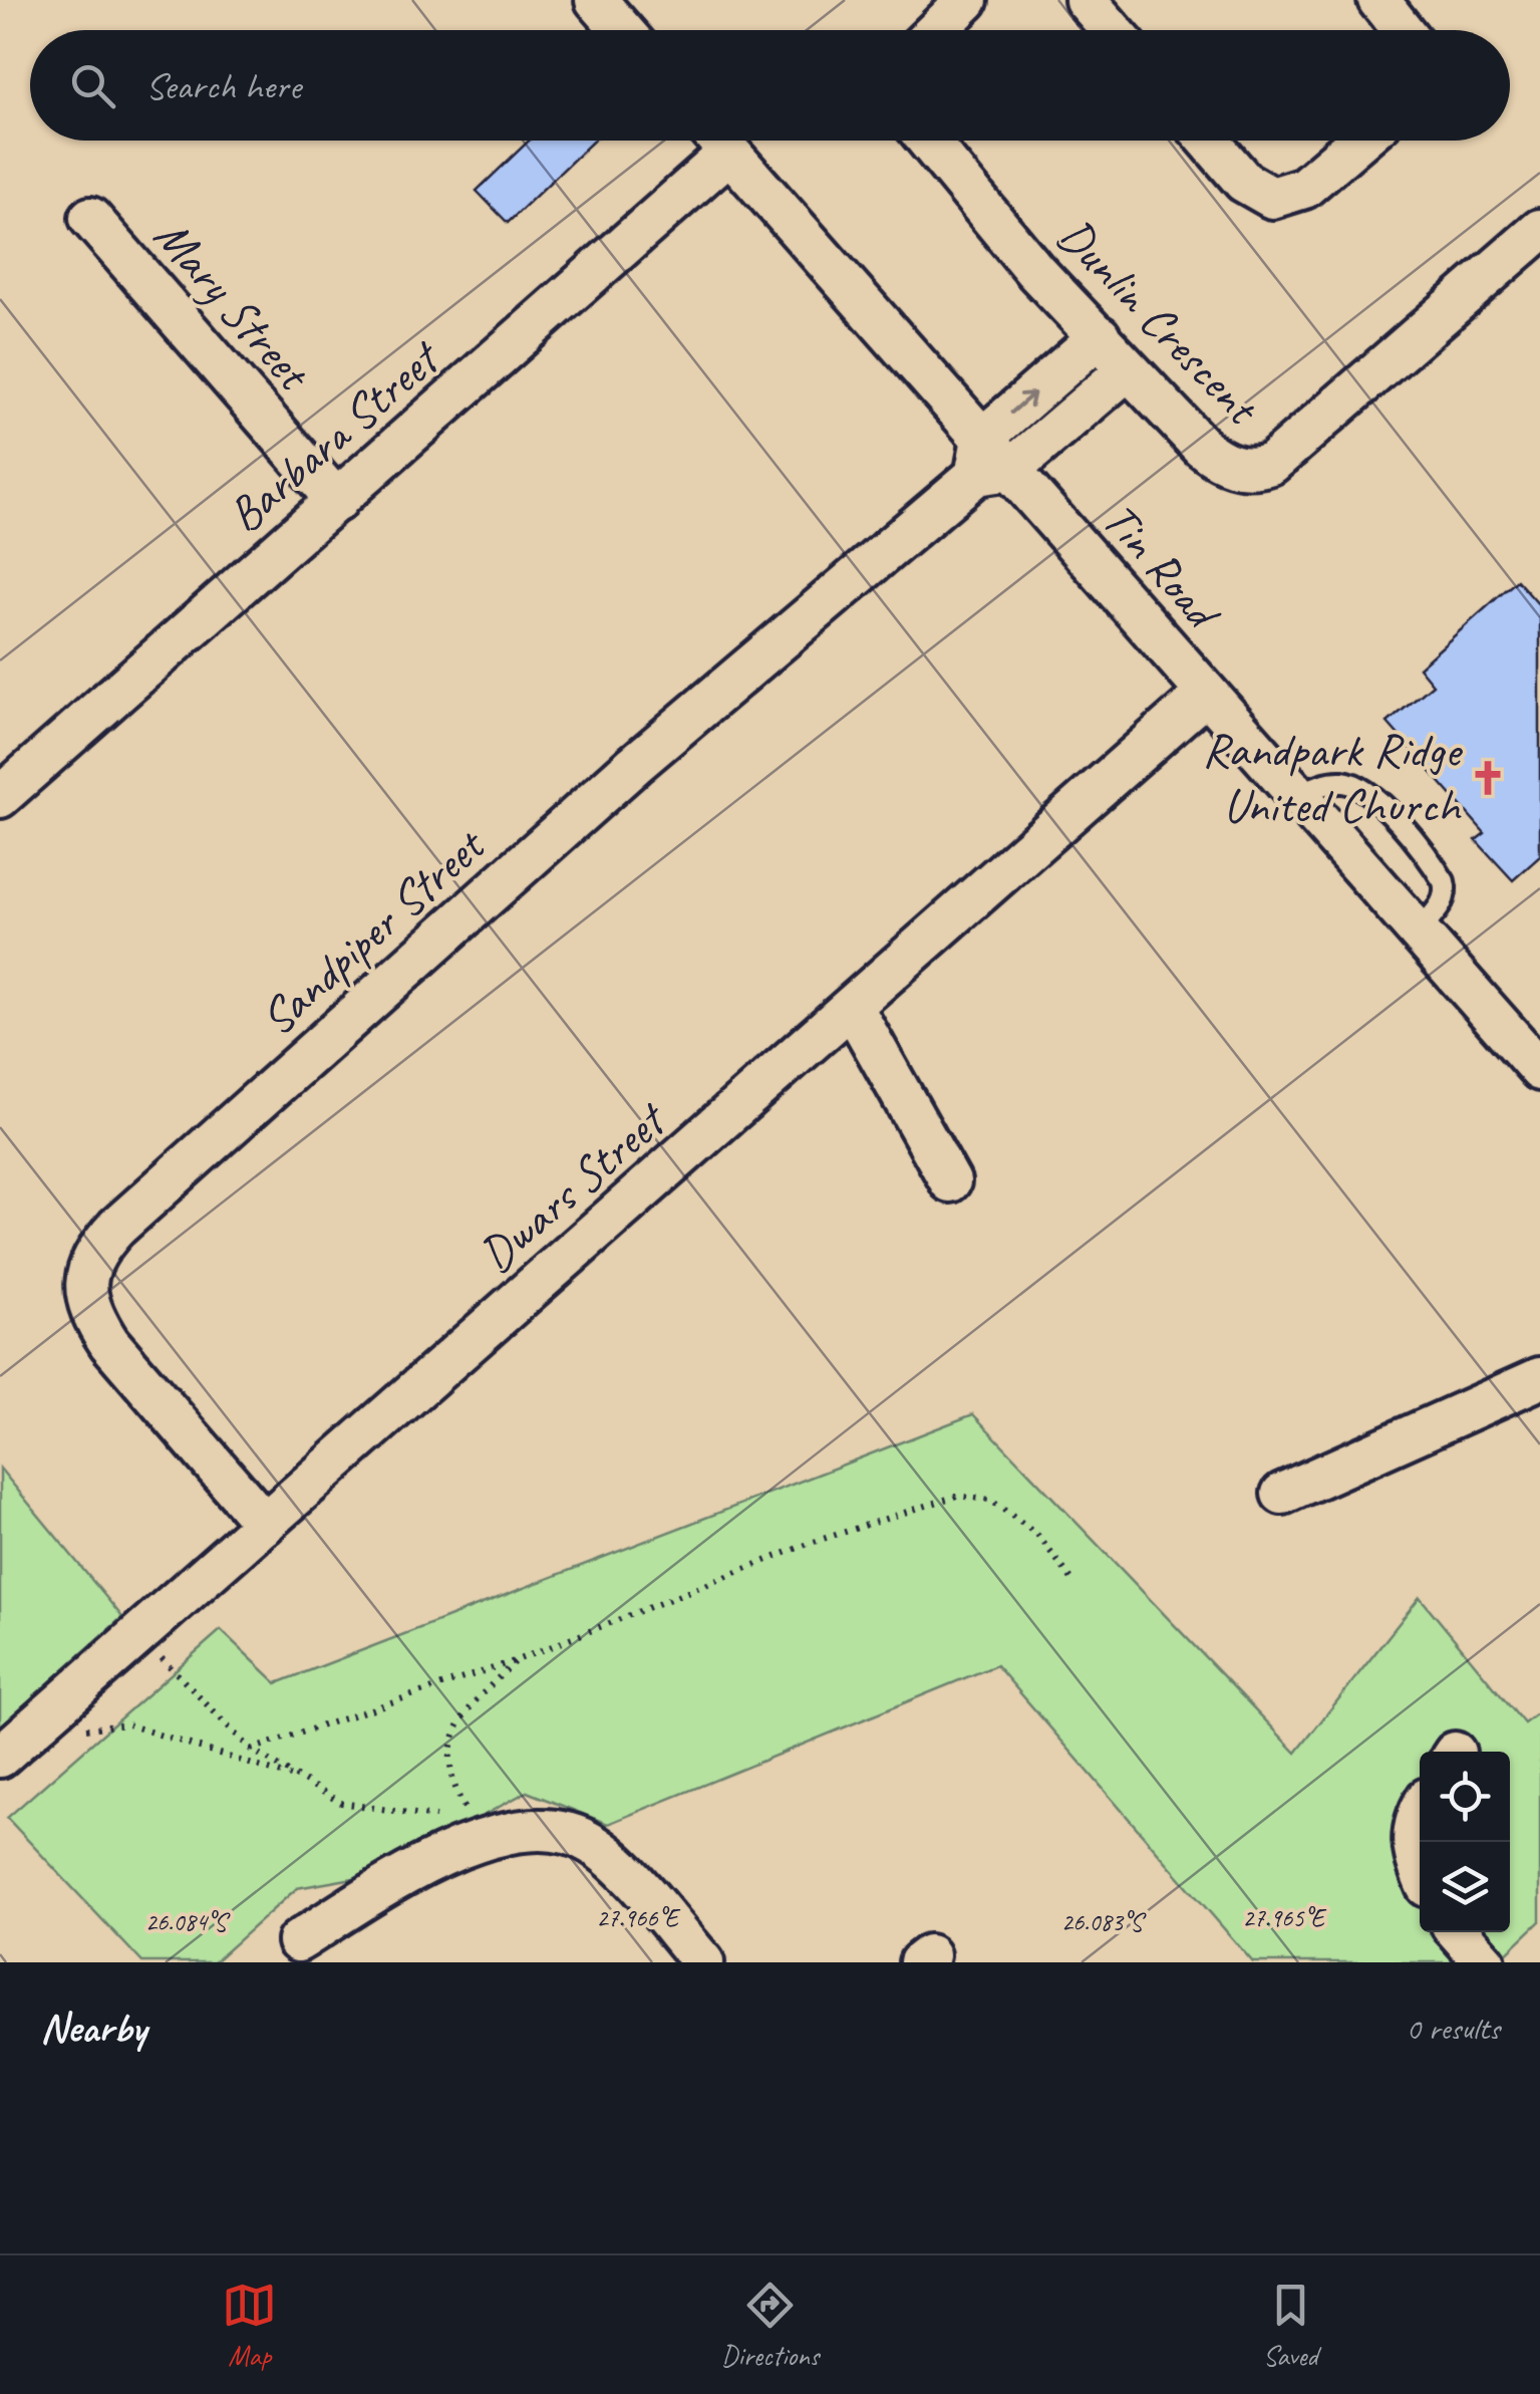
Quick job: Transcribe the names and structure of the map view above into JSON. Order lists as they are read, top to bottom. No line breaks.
{"streets":{"street":["Mary Street","Dunlin Crescent","Barbara Street","Tin Road","Sandpiper Street","Dwars Street"]},"crossings":[["Mary Street","Barbara Street"],["Tin Road","Sandpiper Street"],["Tin Road","Dwars Street"],["Sandpiper Street","Dwars Street"]],"places":{"church":["Randpark Ridge United Church"]},"page":{"search":"Search here","heading":["Nearby","0 results"],"nav":["Map","Directions","Saved"]},"coordinates":["27.966°E","27.965°E","26.084°S","26.083°S"]}
